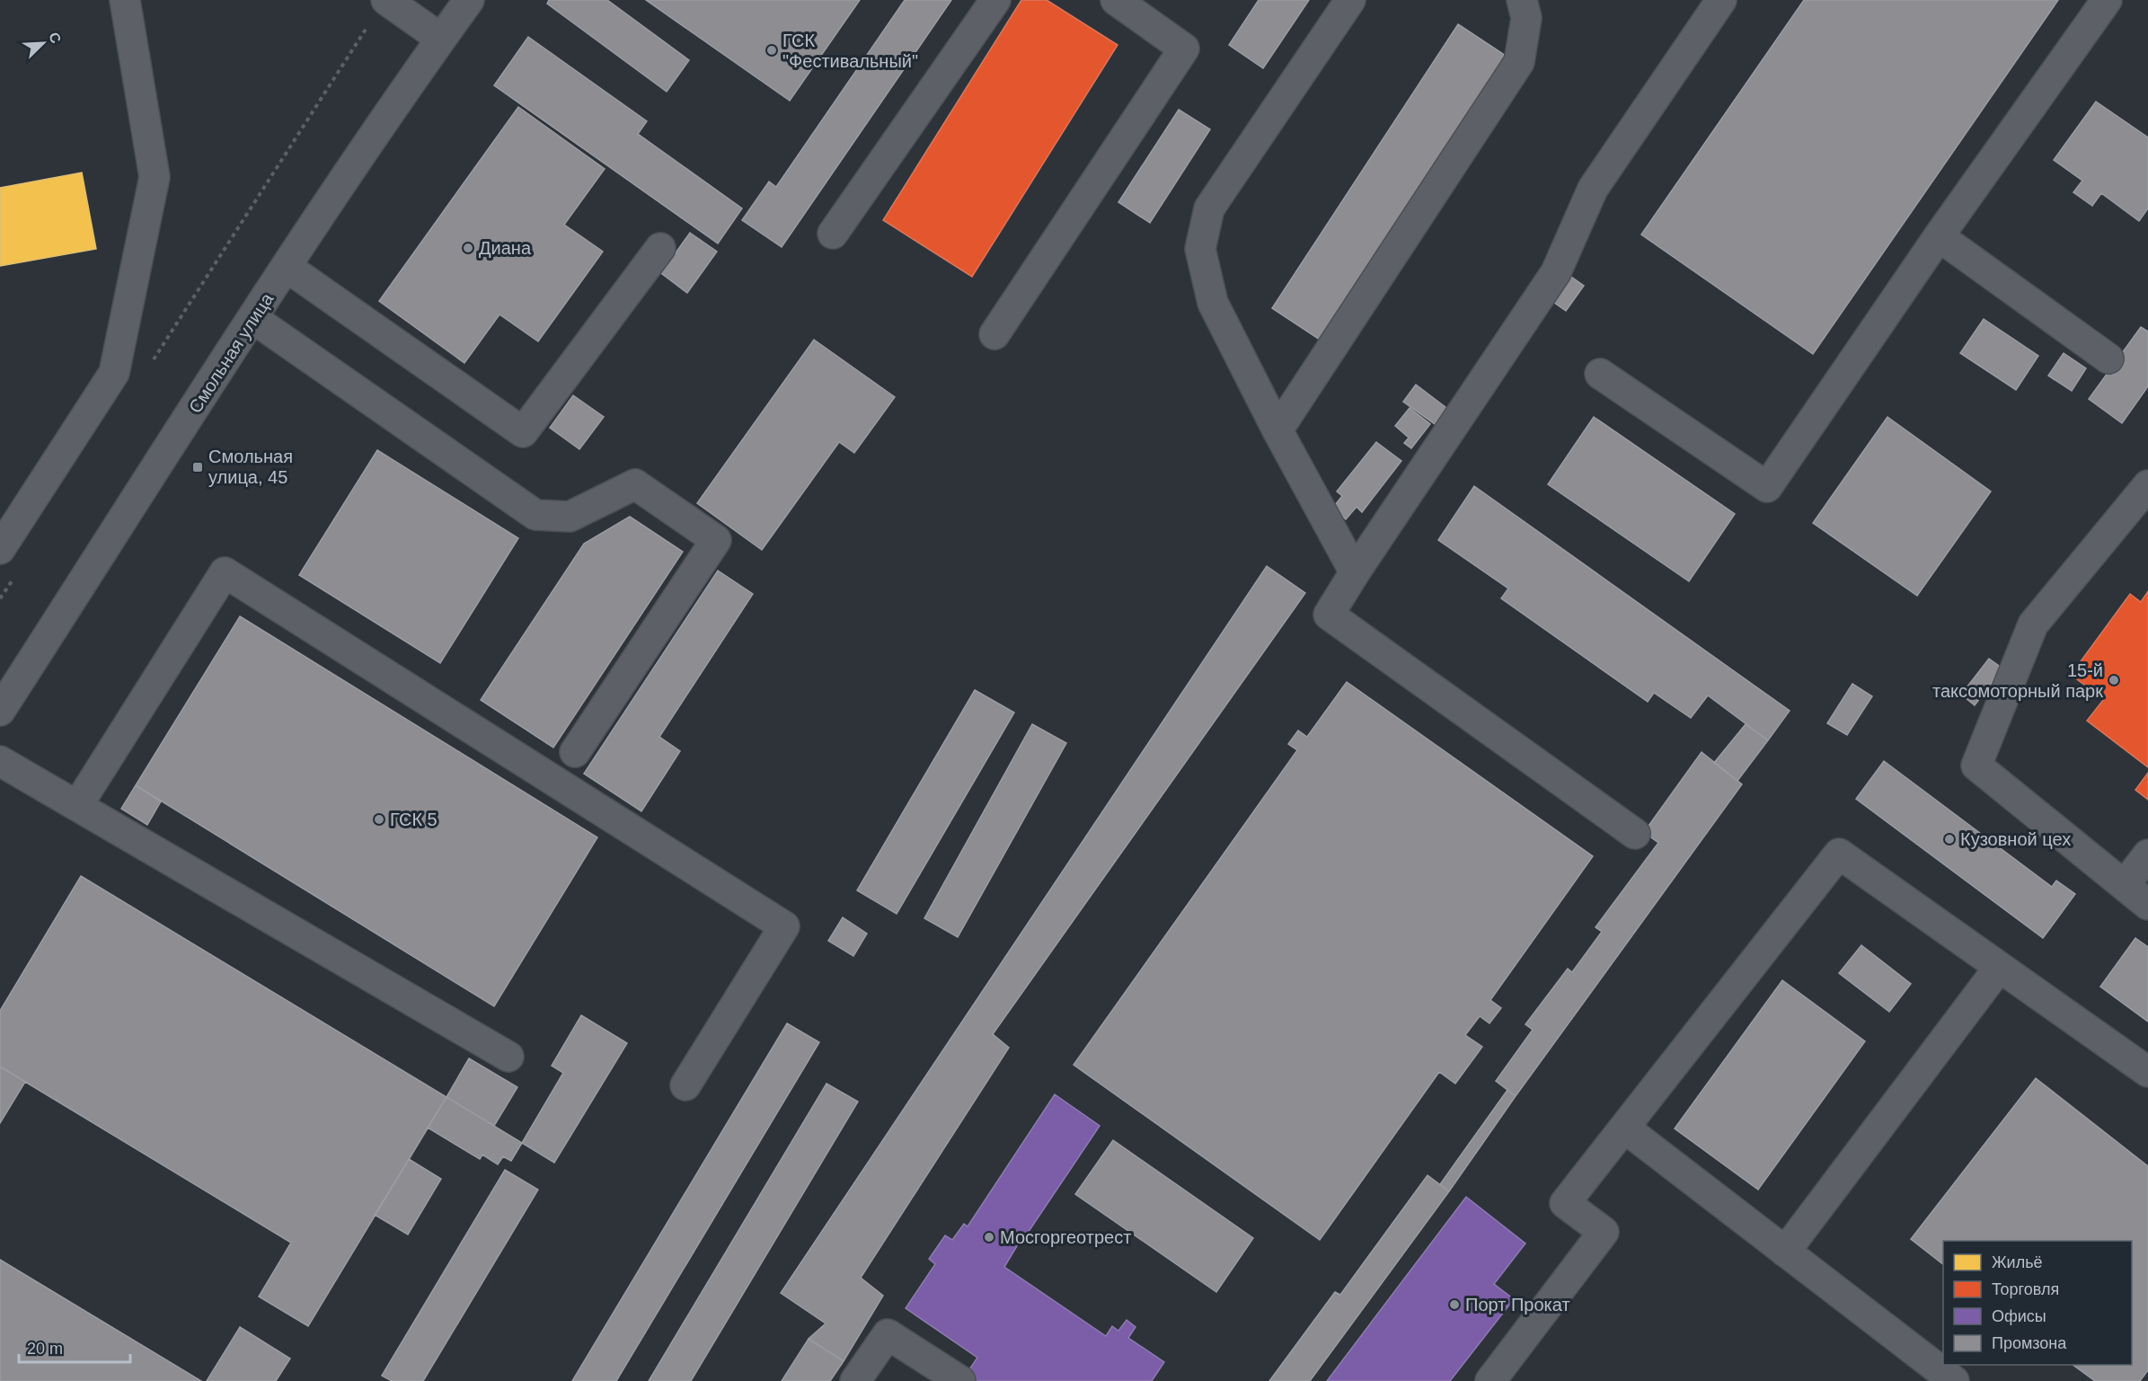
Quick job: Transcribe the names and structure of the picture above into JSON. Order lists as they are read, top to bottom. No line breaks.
{"streets":{"street":["Смольная улица"]},"places":{"other":["ГСК \"Фестивальный\"","Диана","15-й таксомоторный парк","ГСК 5","Кузовной цех","Мосгоргеотрест","Порт Прокат"],"transit":["Смольная улица, 45"]},"legend":["Жильё","Торговля","Офисы","Промзона"],"scale_bar":"20 m","north":"top right"}
